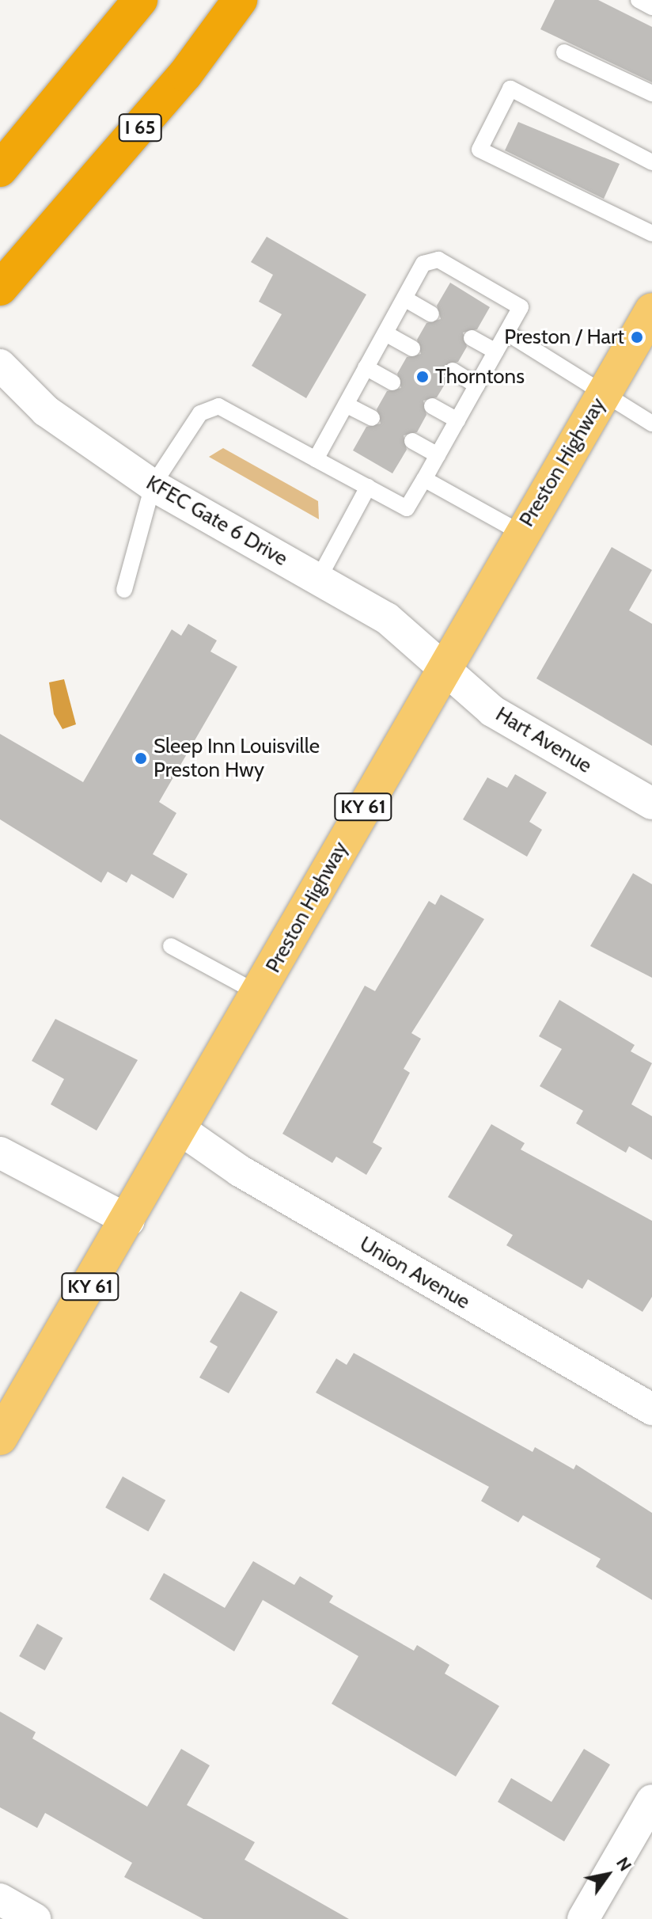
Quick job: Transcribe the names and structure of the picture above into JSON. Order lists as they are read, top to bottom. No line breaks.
{"streets":{"highway":["I 65"],"main road":["Preston Highway","KY 61"],"street":["KFEC Gate 6 Drive","Hart Avenue","Union Avenue"]},"crossings":[["Preston Highway","KFEC Gate 6 Drive"],["Preston Highway","Hart Avenue"],["Preston Highway","Union Avenue"],["KFEC Gate 6 Drive","Hart Avenue"]],"places":["Preston / Hart","Thorntons","Sleep Inn Louisville Preston Hwy"],"north":"top right"}
